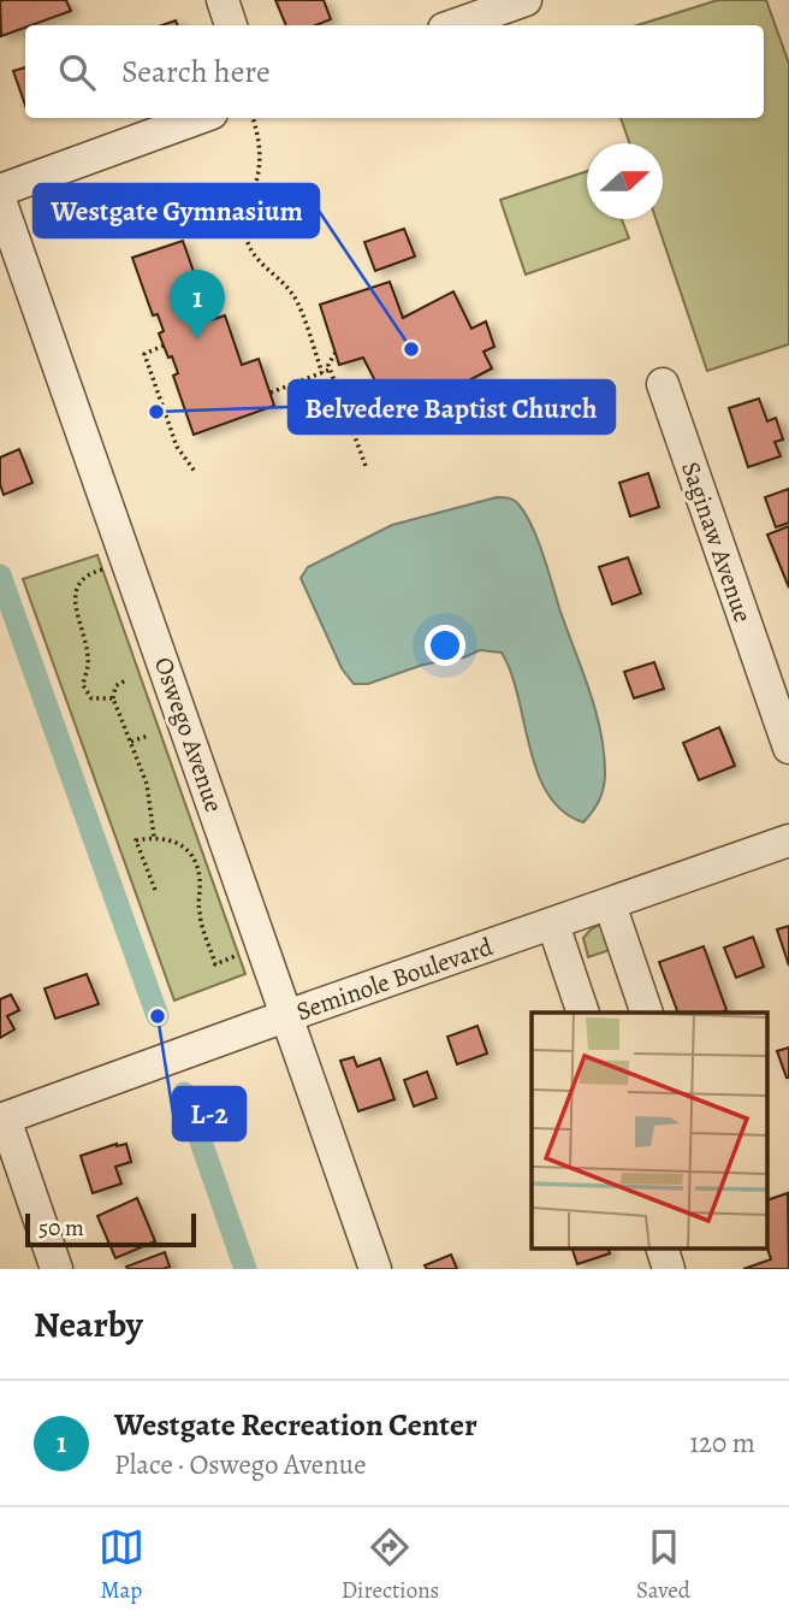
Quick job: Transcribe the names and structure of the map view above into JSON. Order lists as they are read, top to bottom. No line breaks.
{"streets":{"street":["Saginaw Avenue","Oswego Avenue","Seminole Boulevard"]},"crossings":[["Oswego Avenue","Seminole Boulevard"]],"places":["Westgate Gymnasium","Belvedere Baptist Church","L-2"],"scale_bar":"50 m","north":"right","page":{"search":"Search here","pins":"1","scale":"50 m","heading":"Nearby","list":[{"mark":"1","name":"Westgate Recreation Center","note":"Place · Oswego Avenue","value":"120 m"}],"nav":["Map","Directions","Saved"]}}
